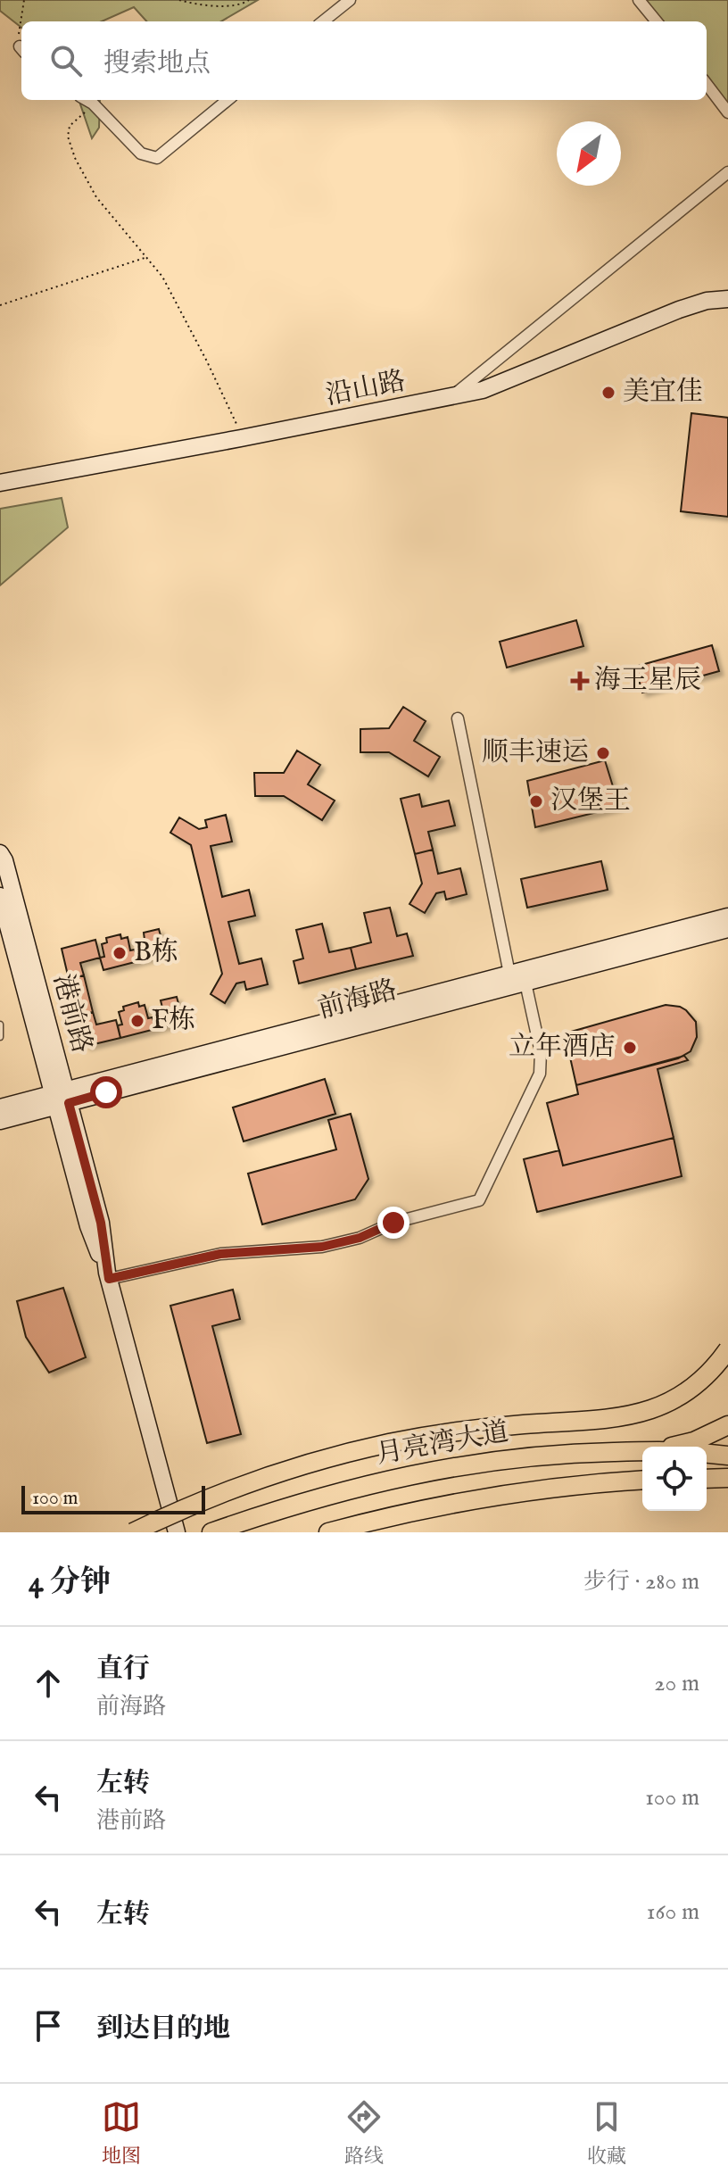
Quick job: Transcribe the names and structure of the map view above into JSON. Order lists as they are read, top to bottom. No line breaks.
{"streets":{"main road":["月亮湾大道"],"street":["沿山路","前海路","港前路"]},"crossings":[["前海路","港前路"]],"places":{"other":["美宜佳","顺丰速运","汉堡王","B栋","F栋","立年酒店"],"health":["海王星辰"]},"scale_bar":"100 m","north":"bottom left","page":{"search":"搜索地点","scale":"100 m","heading":["4 分钟","步行 · 280 m"],"list":[["直行","前海路","20 m"],["左转","港前路","100 m"],["左转","160 m"],"到达目的地"],"nav":["地图","路线","收藏"]}}
